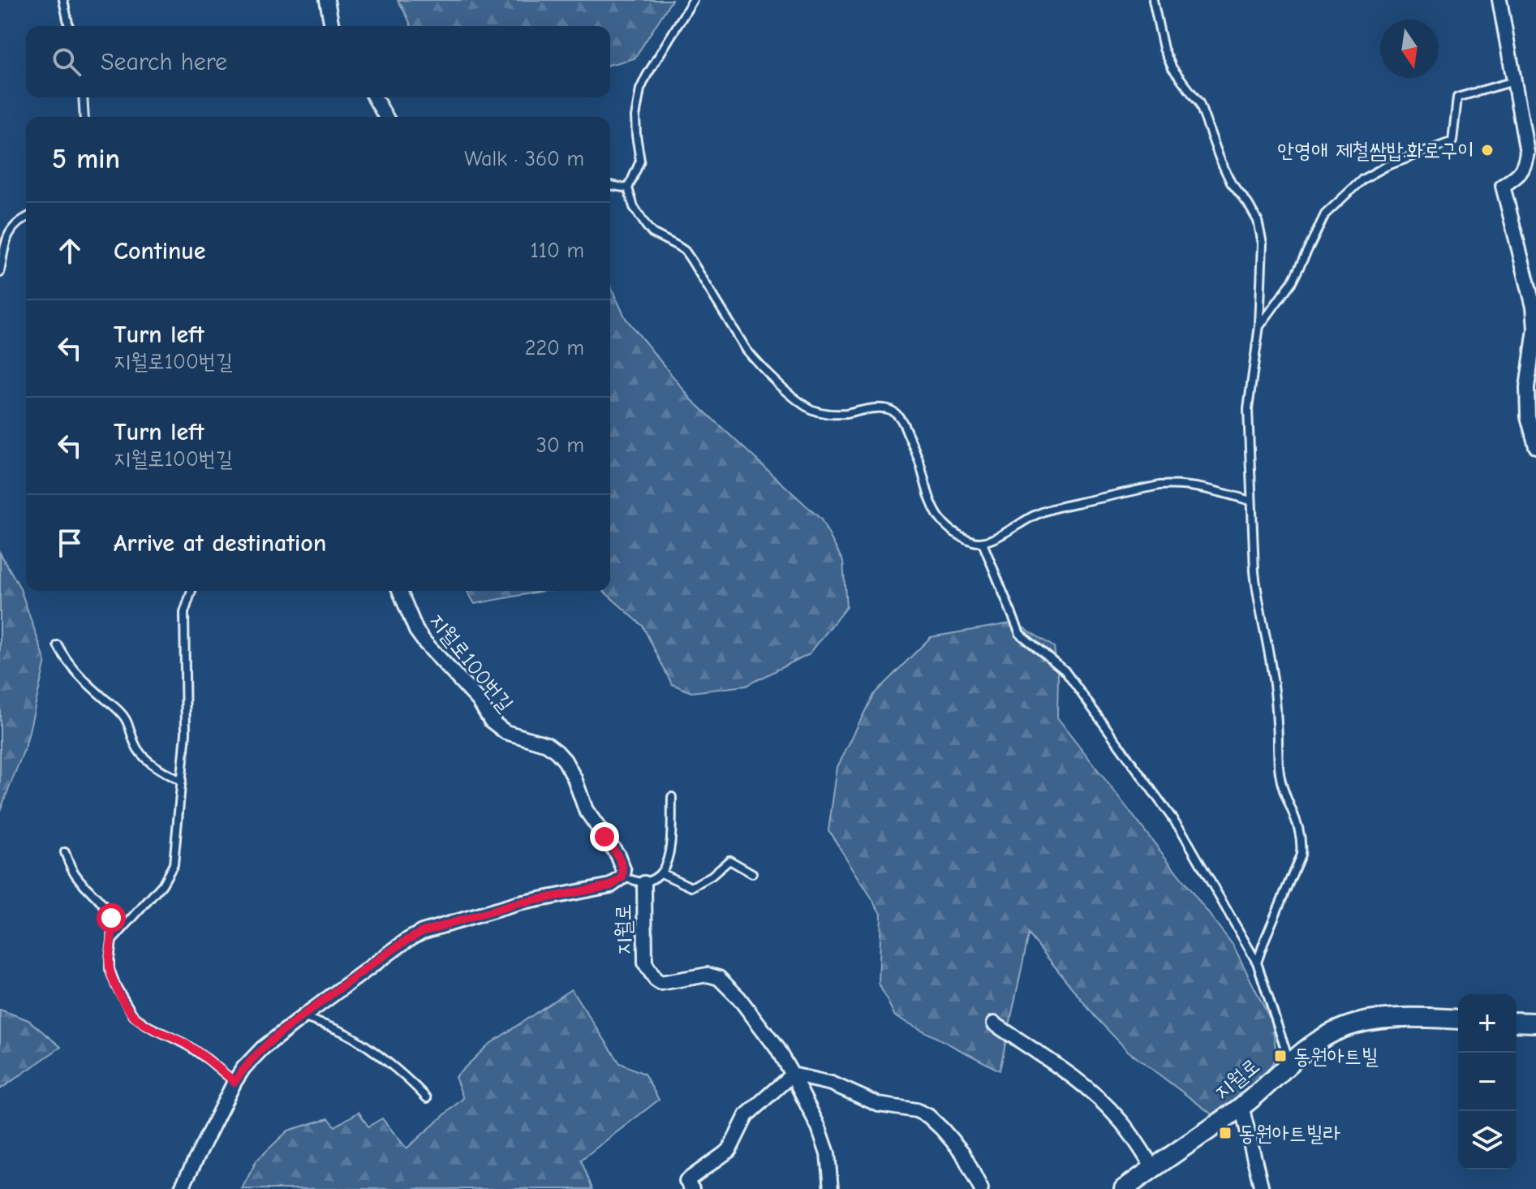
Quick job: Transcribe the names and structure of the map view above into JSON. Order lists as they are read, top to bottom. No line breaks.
{"streets":{"street":["지월로100번길","지월로"]},"places":{"other":["안영애 제철쌈밥.화로구이"],"transit":["동원아트빌","동원아트빌라"]},"north":"bottom","page":{"search":"Search here","heading":["5 min","Walk · 360 m"],"list":[["Continue","110 m"],["Turn left","지월로100번길","220 m"],["Turn left","지월로100번길","30 m"],"Arrive at destination"],"map_buttons":["+","−"]}}
